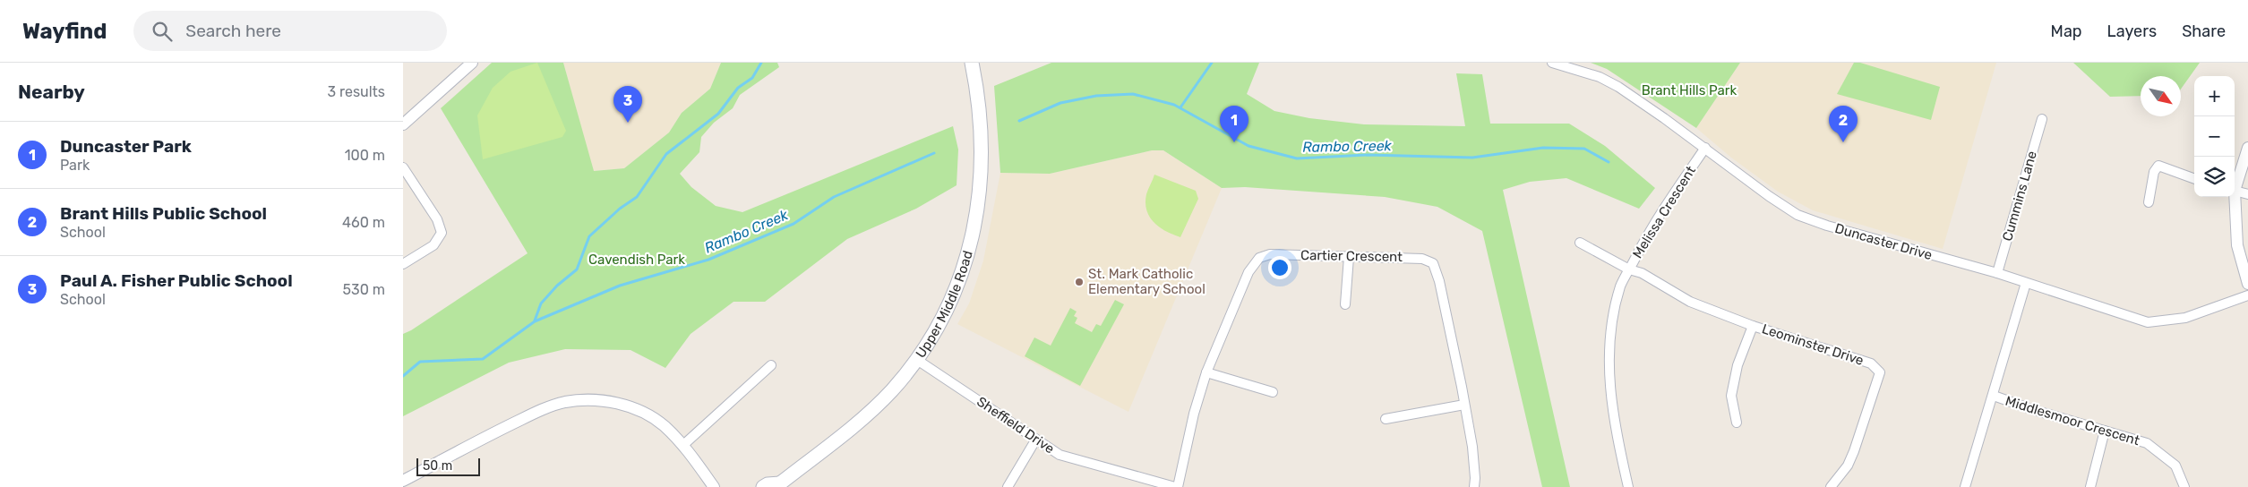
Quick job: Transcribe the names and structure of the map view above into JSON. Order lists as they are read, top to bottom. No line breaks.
{"streets":{"main road":["Upper Middle Road"],"street":["Cummins Lane","Melissa Crescent","Duncaster Drive","Cartier Crescent","Leominster Drive","Middlesmoor Crescent","Sheffield Drive"]},"crossings":[["Cummins Lane","Duncaster Drive"],["Melissa Crescent","Duncaster Drive"],["Melissa Crescent","Leominster Drive"],["Cartier Crescent","Sheffield Drive"],["Upper Middle Road","Sheffield Drive"]],"water":["Rambo Creek"],"parks":["Brant Hills Park","Cavendish Park"],"places":["St. Mark Catholic Elementary School"],"scale_bar":"50 m","north":"bottom right","page":{"header":"Wayfind","search":"Search here","nav":["Map","Layers","Share"],"heading":["Nearby","3 results"],"map_buttons":["+","−"],"pins":["3","1","2"],"list":[{"mark":"1","name":"Duncaster Park","note":"Park","value":"100 m"},{"mark":"2","name":"Brant Hills Public School","note":"School","value":"460 m"},{"mark":"3","name":"Paul A. Fisher Public School","note":"School","value":"530 m"}],"scale":"50 m"}}
